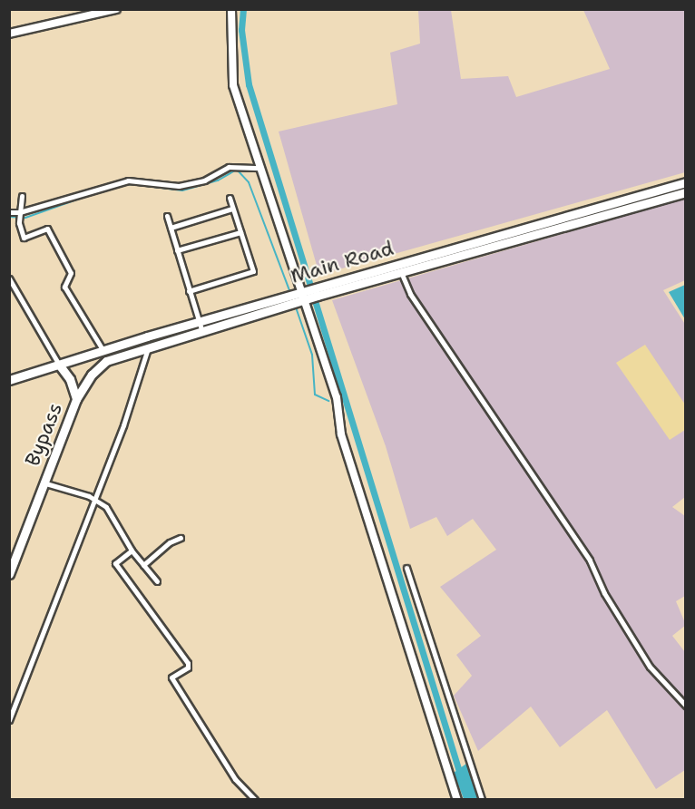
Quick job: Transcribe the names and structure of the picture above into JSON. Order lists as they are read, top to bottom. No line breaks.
{"streets":{"main road":["Main Road","Bypass"]},"crossings":[["Main Road","Bypass"]]}
